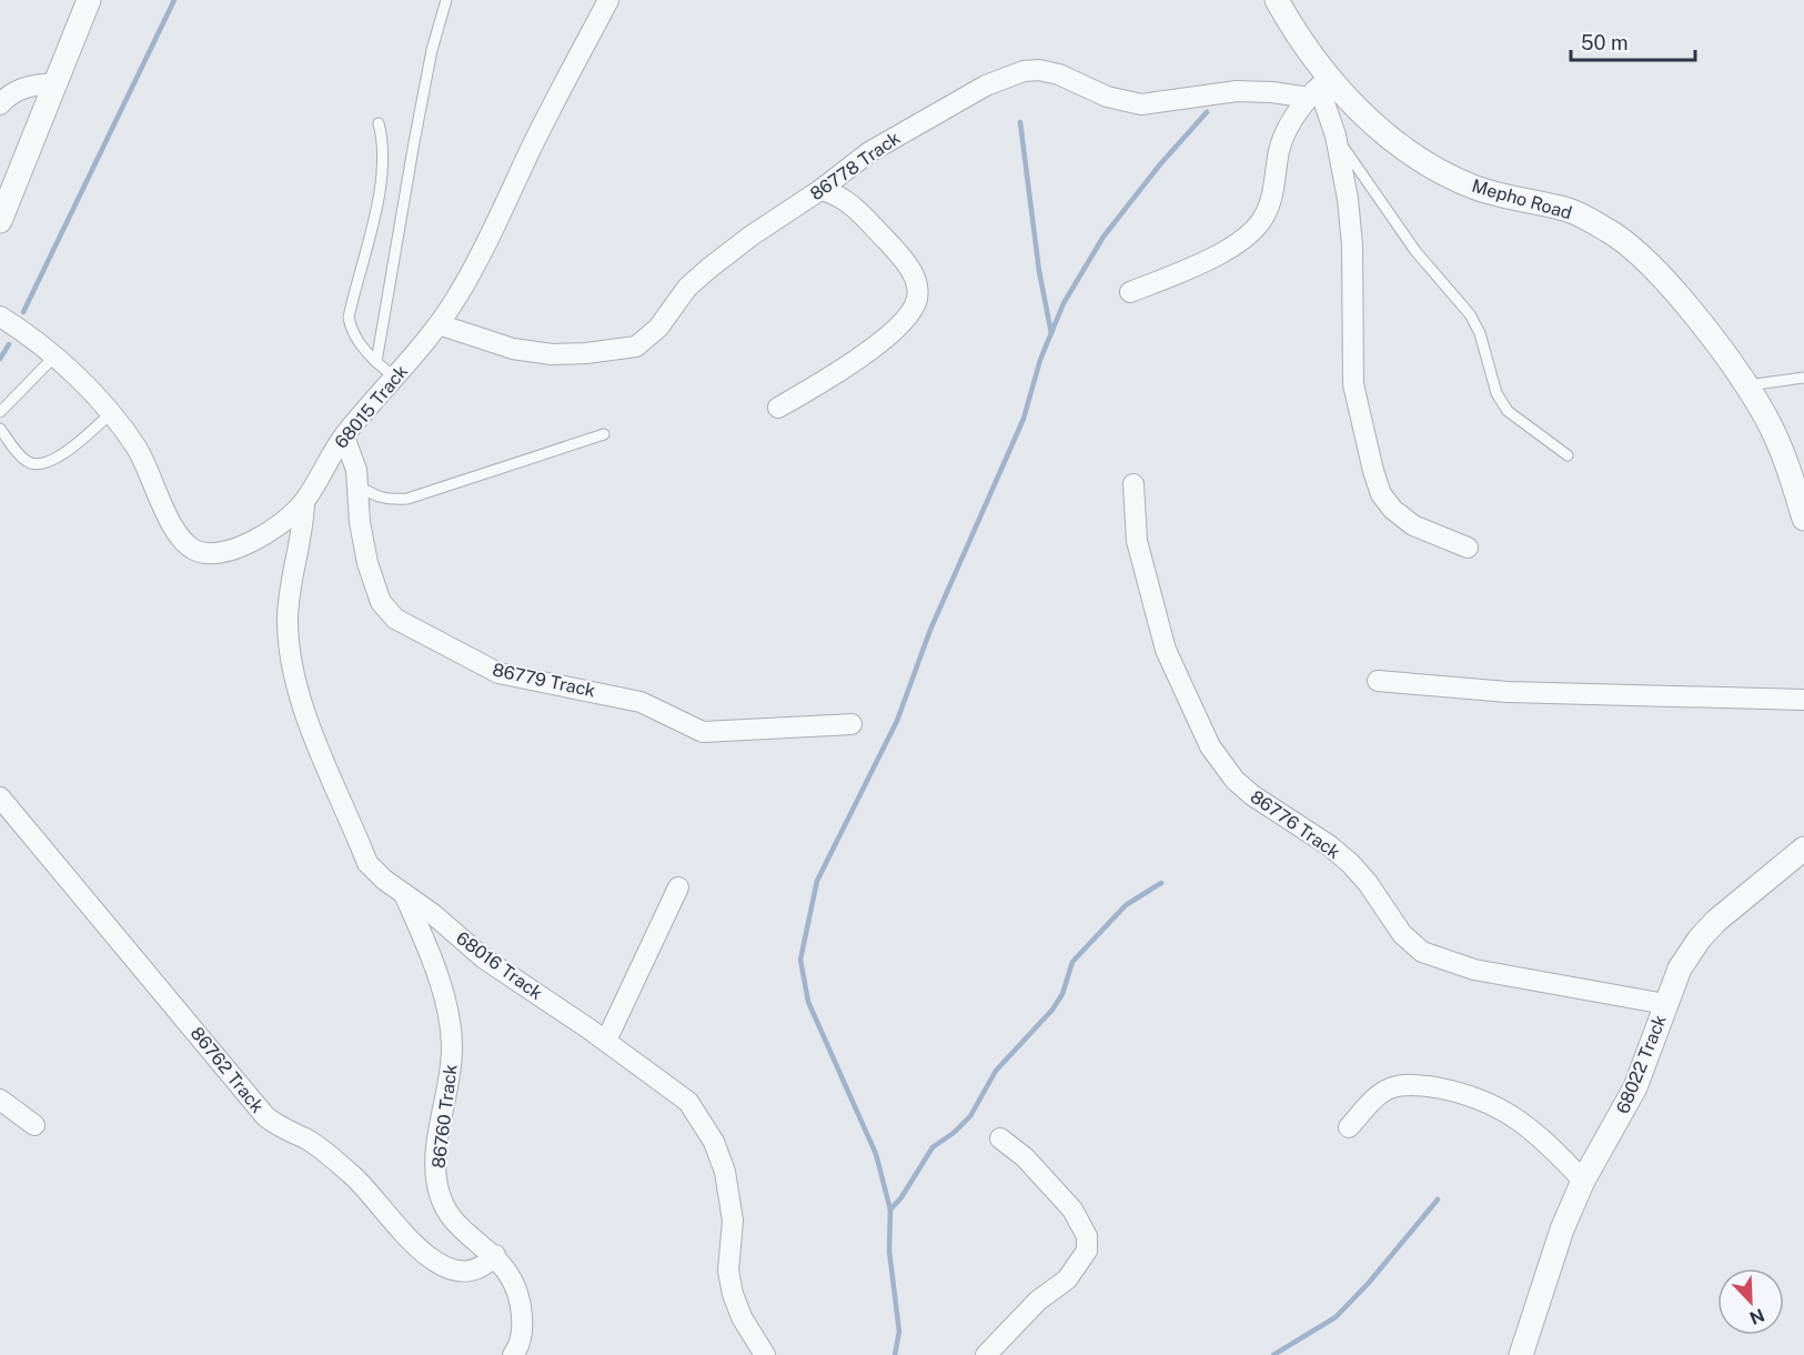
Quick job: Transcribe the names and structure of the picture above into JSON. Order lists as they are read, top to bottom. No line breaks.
{"streets":{"street":["86778 Track","Mepho Road","68015 Track","86779 Track","86776 Track","68016 Track","68022 Track","86762 Track","86760 Track"]},"crossings":[["86778 Track","Mepho Road"],["86778 Track","68015 Track"],["68015 Track","86779 Track"],["68015 Track","68016 Track"],["86776 Track","68022 Track"],["68016 Track","86760 Track"],["86762 Track","86760 Track"]],"scale_bar":"50 m","north":"bottom right"}
